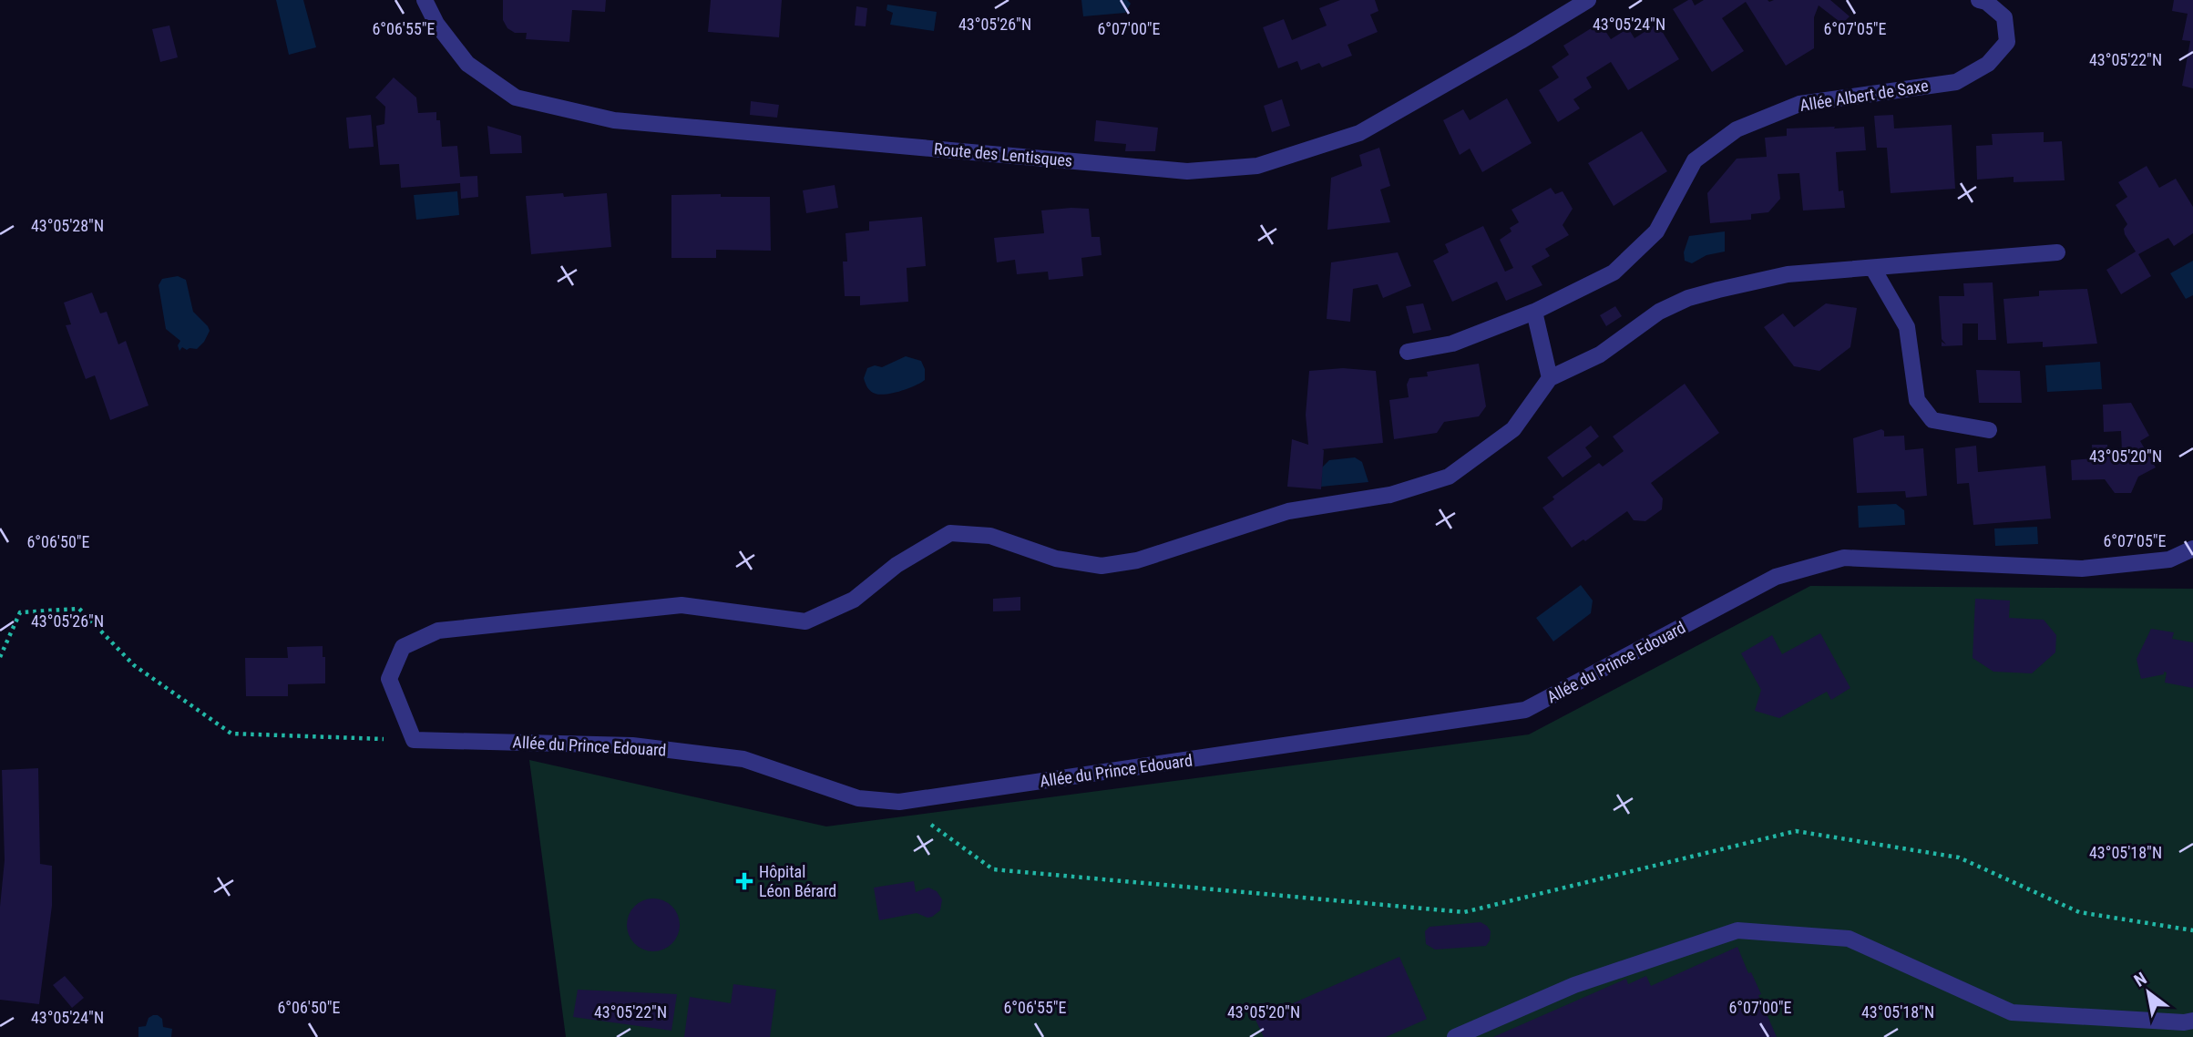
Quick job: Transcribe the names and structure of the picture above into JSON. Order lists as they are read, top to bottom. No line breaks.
{"streets":{"street":["Allée Albert de Saxe","Route des Lentisques","Allée du Prince Edouard"]},"places":{"health":["Hôpital Léon Bérard"]},"north":"top left","coordinates":["43°05'24\"N","43°05'26\"N","6°06'55\"E","6°07'00\"E","6°07'05\"E","43°05'22\"N","43°05'28\"N","43°05'20\"N","6°06'50\"E","43°05'18\"N"]}
